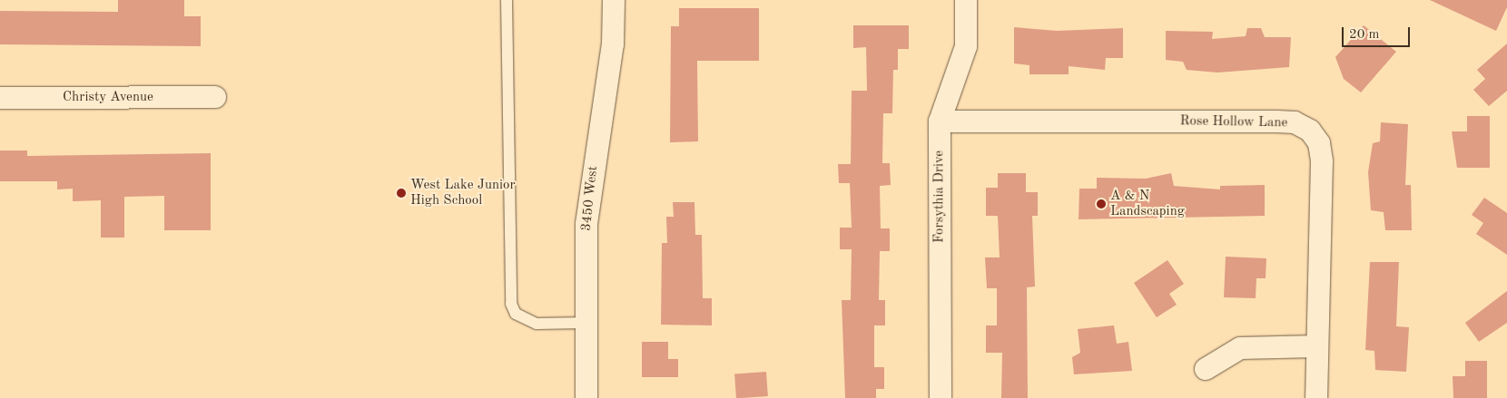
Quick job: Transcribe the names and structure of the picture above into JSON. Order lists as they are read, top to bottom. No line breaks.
{"streets":{"street":["Christy Avenue","Rose Hollow Lane","Forsythia Drive","3450 West"]},"crossings":[["Rose Hollow Lane","Forsythia Drive"]],"places":["West Lake Junior High School","A & N Landscaping"],"scale_bar":"20 m"}
